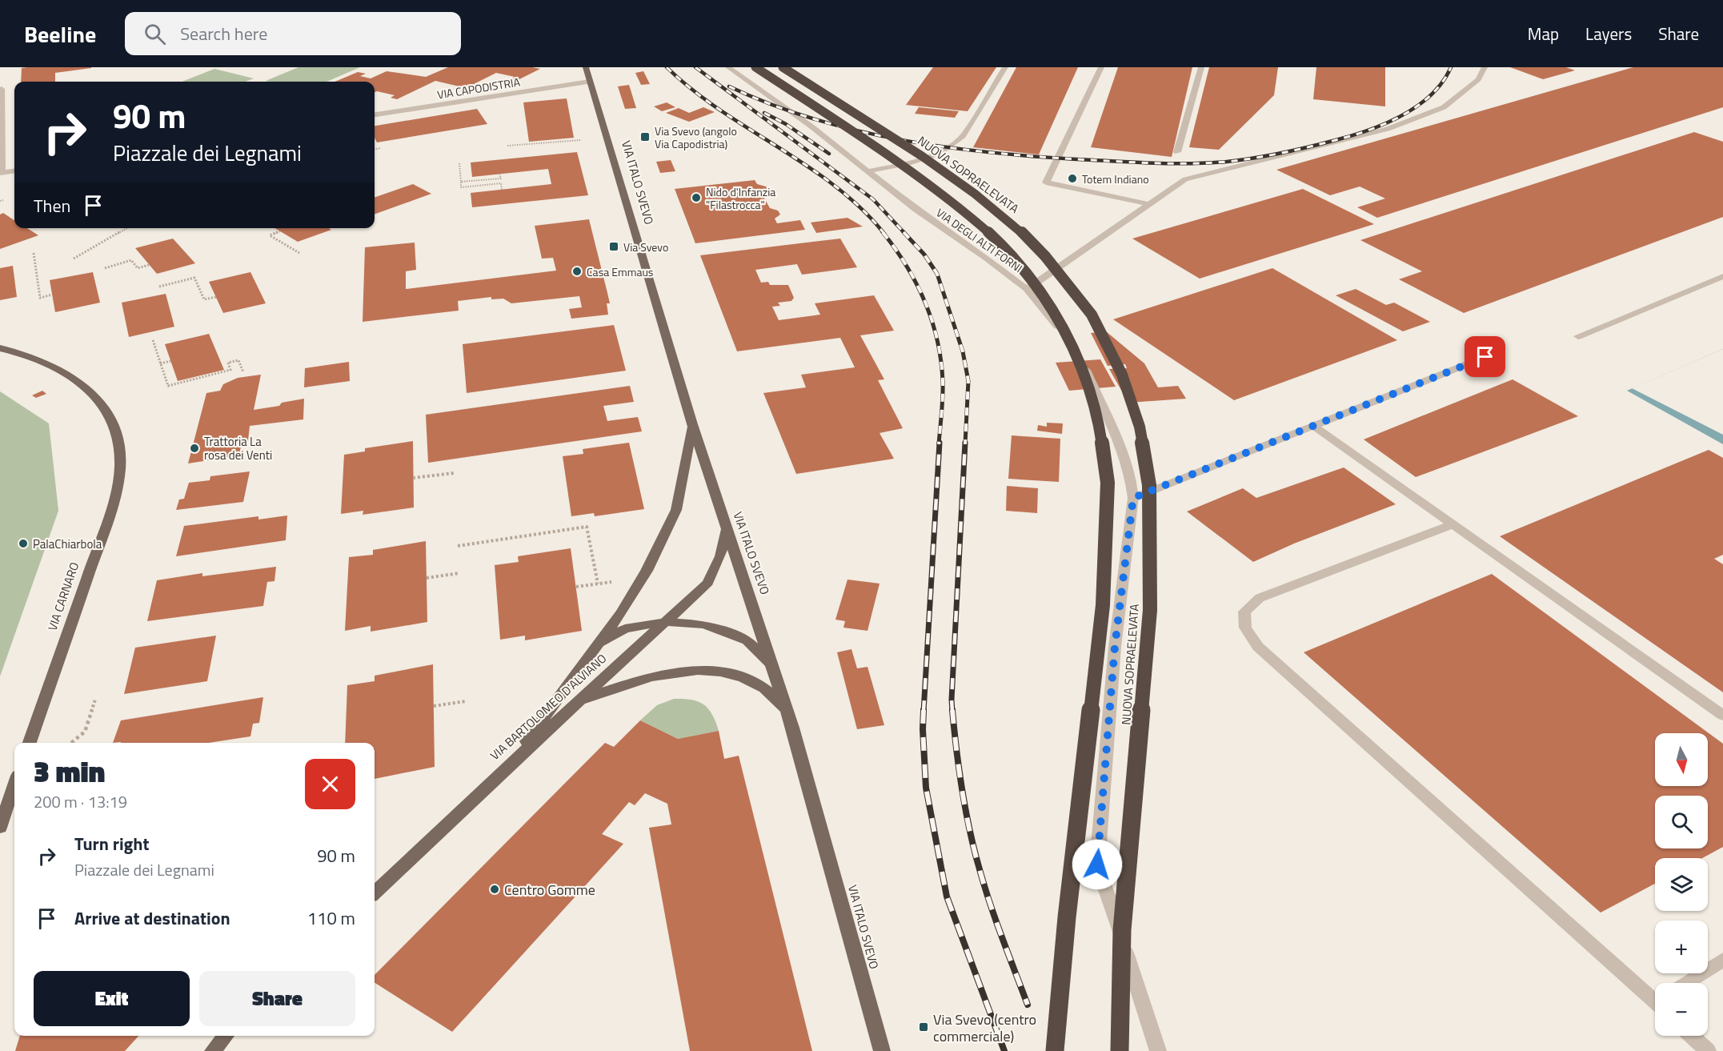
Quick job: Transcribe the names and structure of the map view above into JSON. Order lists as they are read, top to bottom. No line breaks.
{"streets":{"highway":["NUOVA SOPRAELEVATA"],"main road":["VIA ITALO SVEVO","VIA CARNARO","VIA BARTOLOMEO D'ALVIANO"],"street":["VIA CAPODISTRIA","VIA DEGLI ALTI FORNI"]},"crossings":[["VIA CAPODISTRIA","VIA ITALO SVEVO"],["VIA ITALO SVEVO","VIA BARTOLOMEO D'ALVIANO"]],"places":{"transit":["Via Svevo (angolo Via Capodistria)","Via Svevo","Via Svevo (centro commerciale)"],"other":["Totem Indiano","Nido d'Infanzia \"Filastrocca\"","Casa Emmaus","Trattoria La rosa dei Venti","PalaChiarbola","Centro Gomme"]},"north":"bottom","page":{"header":"Beeline","search":"Search here","nav":["Map","Layers","Share"],"turn":["90 m","Piazzale dei Legnami"],"then":"Then","map_buttons":["+","−"],"heading":["3 min","200 m · 13:19"],"list":[{"name":"Turn right","note":"Piazzale dei Legnami","value":"90 m"},{"name":"Arrive at destination","value":"110 m"}],"buttons":["Exit","Share"]}}
